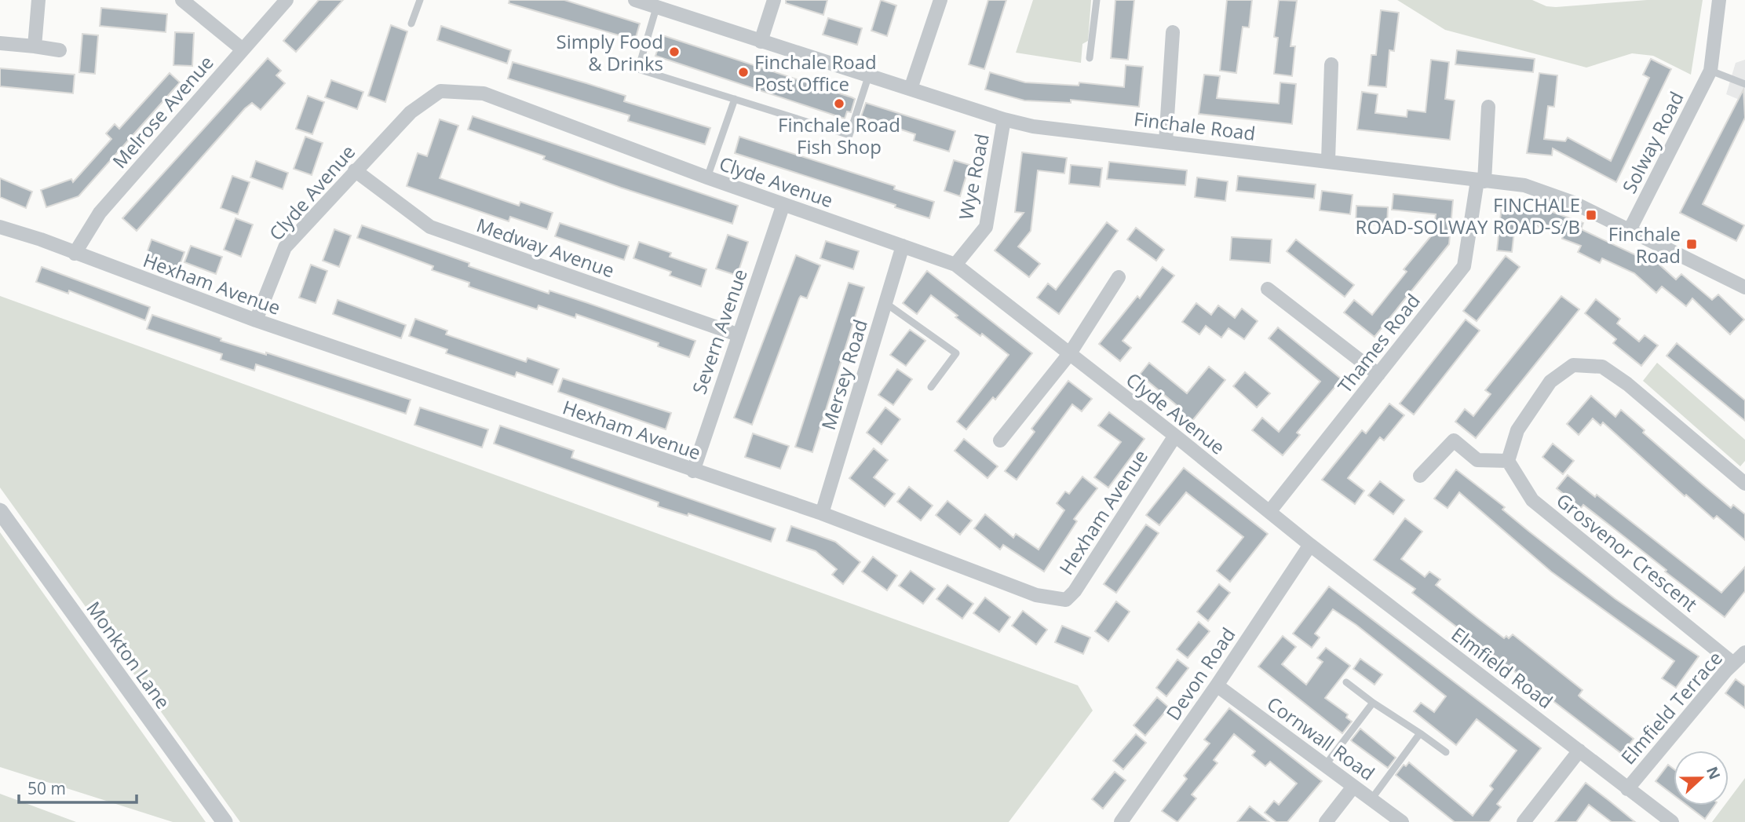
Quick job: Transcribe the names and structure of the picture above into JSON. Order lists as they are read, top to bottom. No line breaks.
{"streets":{"street":["Melrose Avenue","Finchale Road","Solway Road","Wye Road","Clyde Avenue","Medway Avenue","Hexham Avenue","Severn Avenue","Thames Road","Mersey Road","Grosvenor Crescent","Monkton Lane","Elmfield Road","Devon Road","Elmfield Terrace","Cornwall Road"]},"crossings":[["Melrose Avenue","Hexham Avenue"],["Finchale Road","Solway Road"],["Finchale Road","Wye Road"],["Finchale Road","Thames Road"],["Wye Road","Clyde Avenue"],["Clyde Avenue","Medway Avenue"],["Clyde Avenue","Hexham Avenue"],["Clyde Avenue","Severn Avenue"],["Clyde Avenue","Thames Road"],["Clyde Avenue","Mersey Road"],["Clyde Avenue","Elmfield Road"],["Clyde Avenue","Devon Road"],["Medway Avenue","Severn Avenue"],["Hexham Avenue","Severn Avenue"],["Hexham Avenue","Mersey Road"],["Grosvenor Crescent","Elmfield Terrace"],["Elmfield Road","Devon Road"],["Elmfield Road","Elmfield Terrace"],["Devon Road","Cornwall Road"]],"places":{"other":["Simply Food & Drinks","Finchale Road Post Office","Finchale Road Fish Shop"],"transit":["FINCHALE ROAD-SOLWAY ROAD-S/B","Finchale Road"]},"scale_bar":"50 m","north":"right"}
